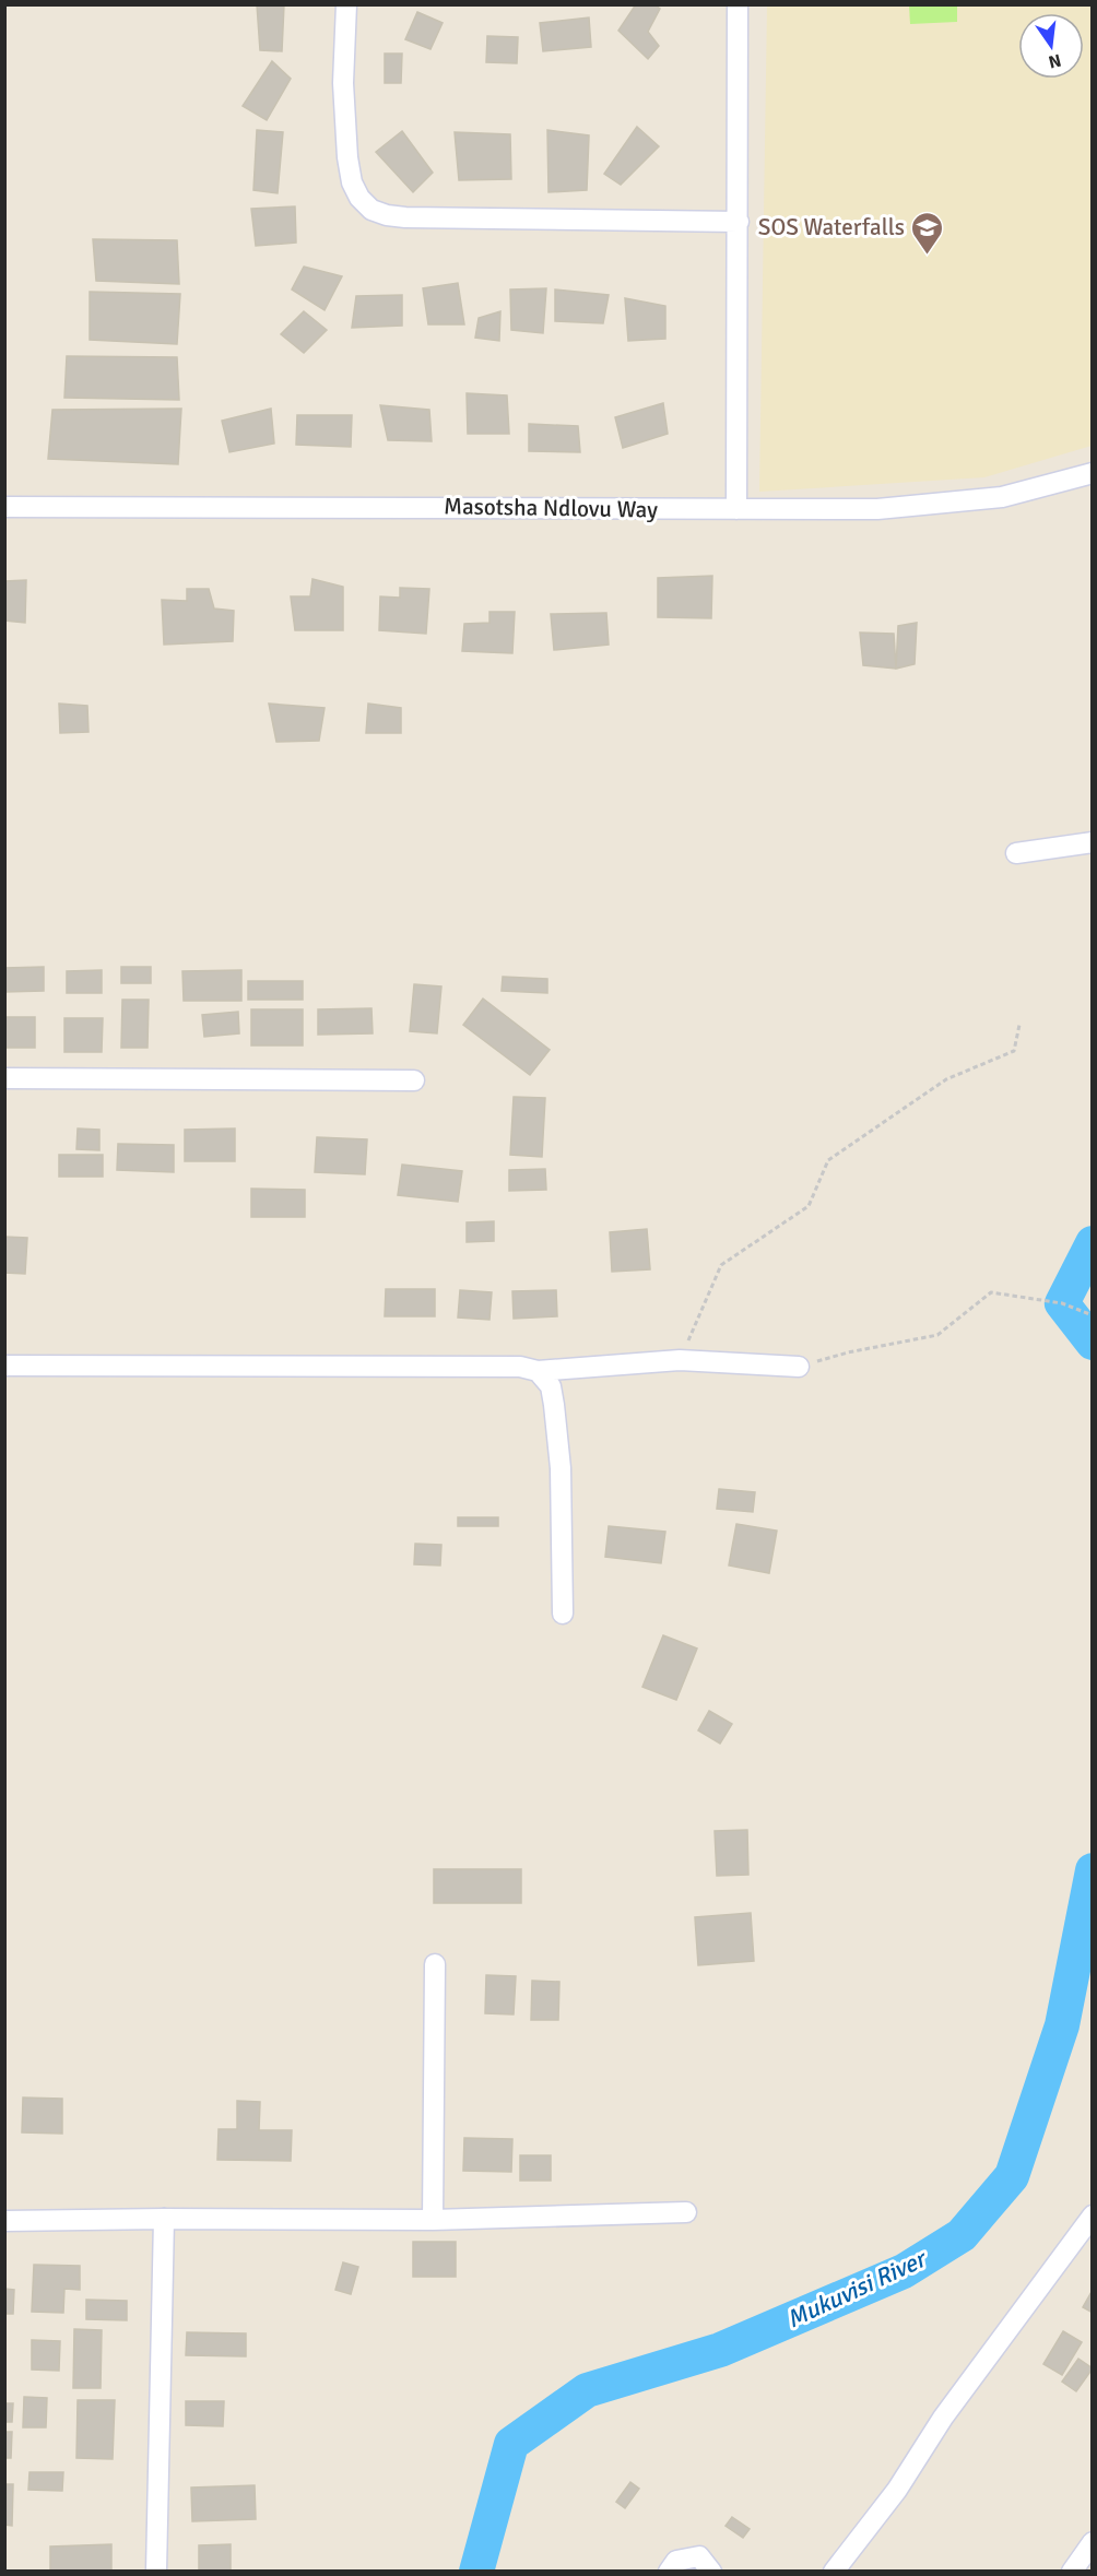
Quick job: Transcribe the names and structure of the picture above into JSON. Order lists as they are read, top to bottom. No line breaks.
{"streets":{"street":["Masotsha Ndlovu Way"]},"water":["Mukuvisi River"],"places":{"school or university":["SOS Waterfalls"]},"north":"bottom"}
